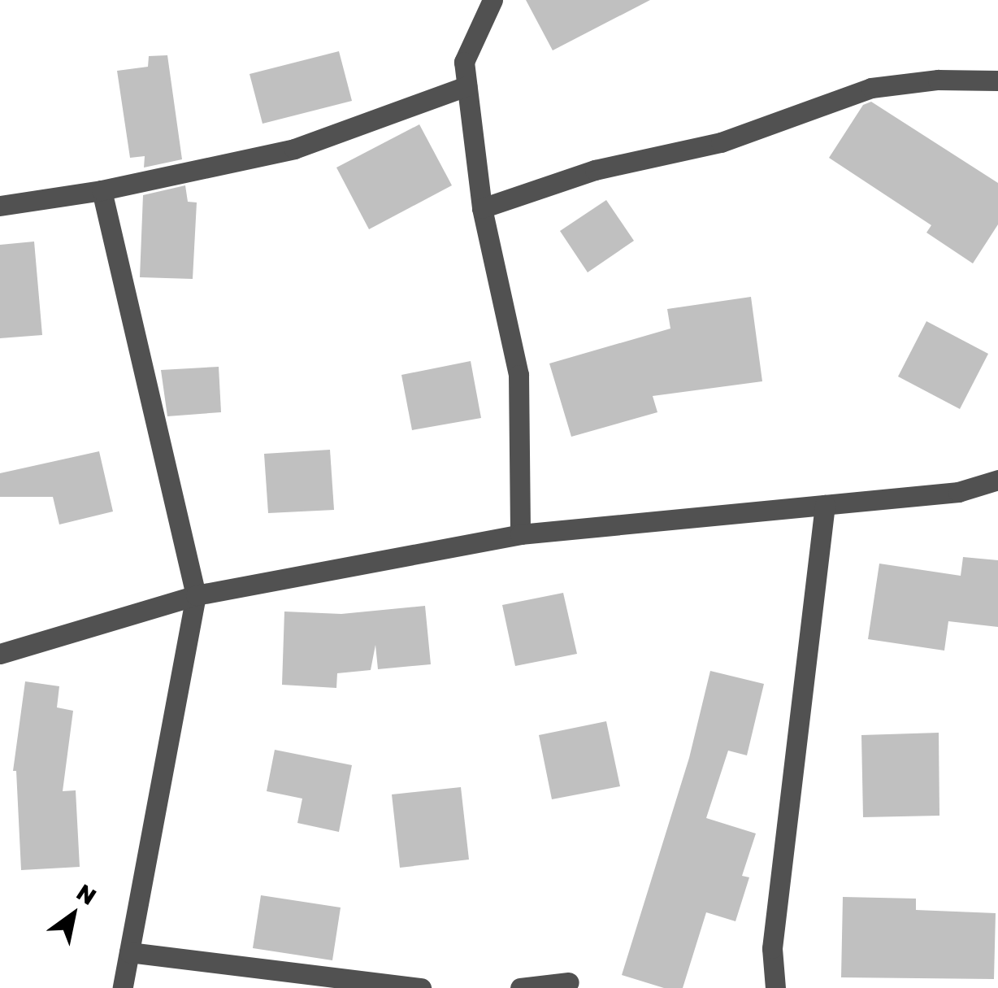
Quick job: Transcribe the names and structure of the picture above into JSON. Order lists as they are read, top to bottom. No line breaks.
{"north":"top right"}
